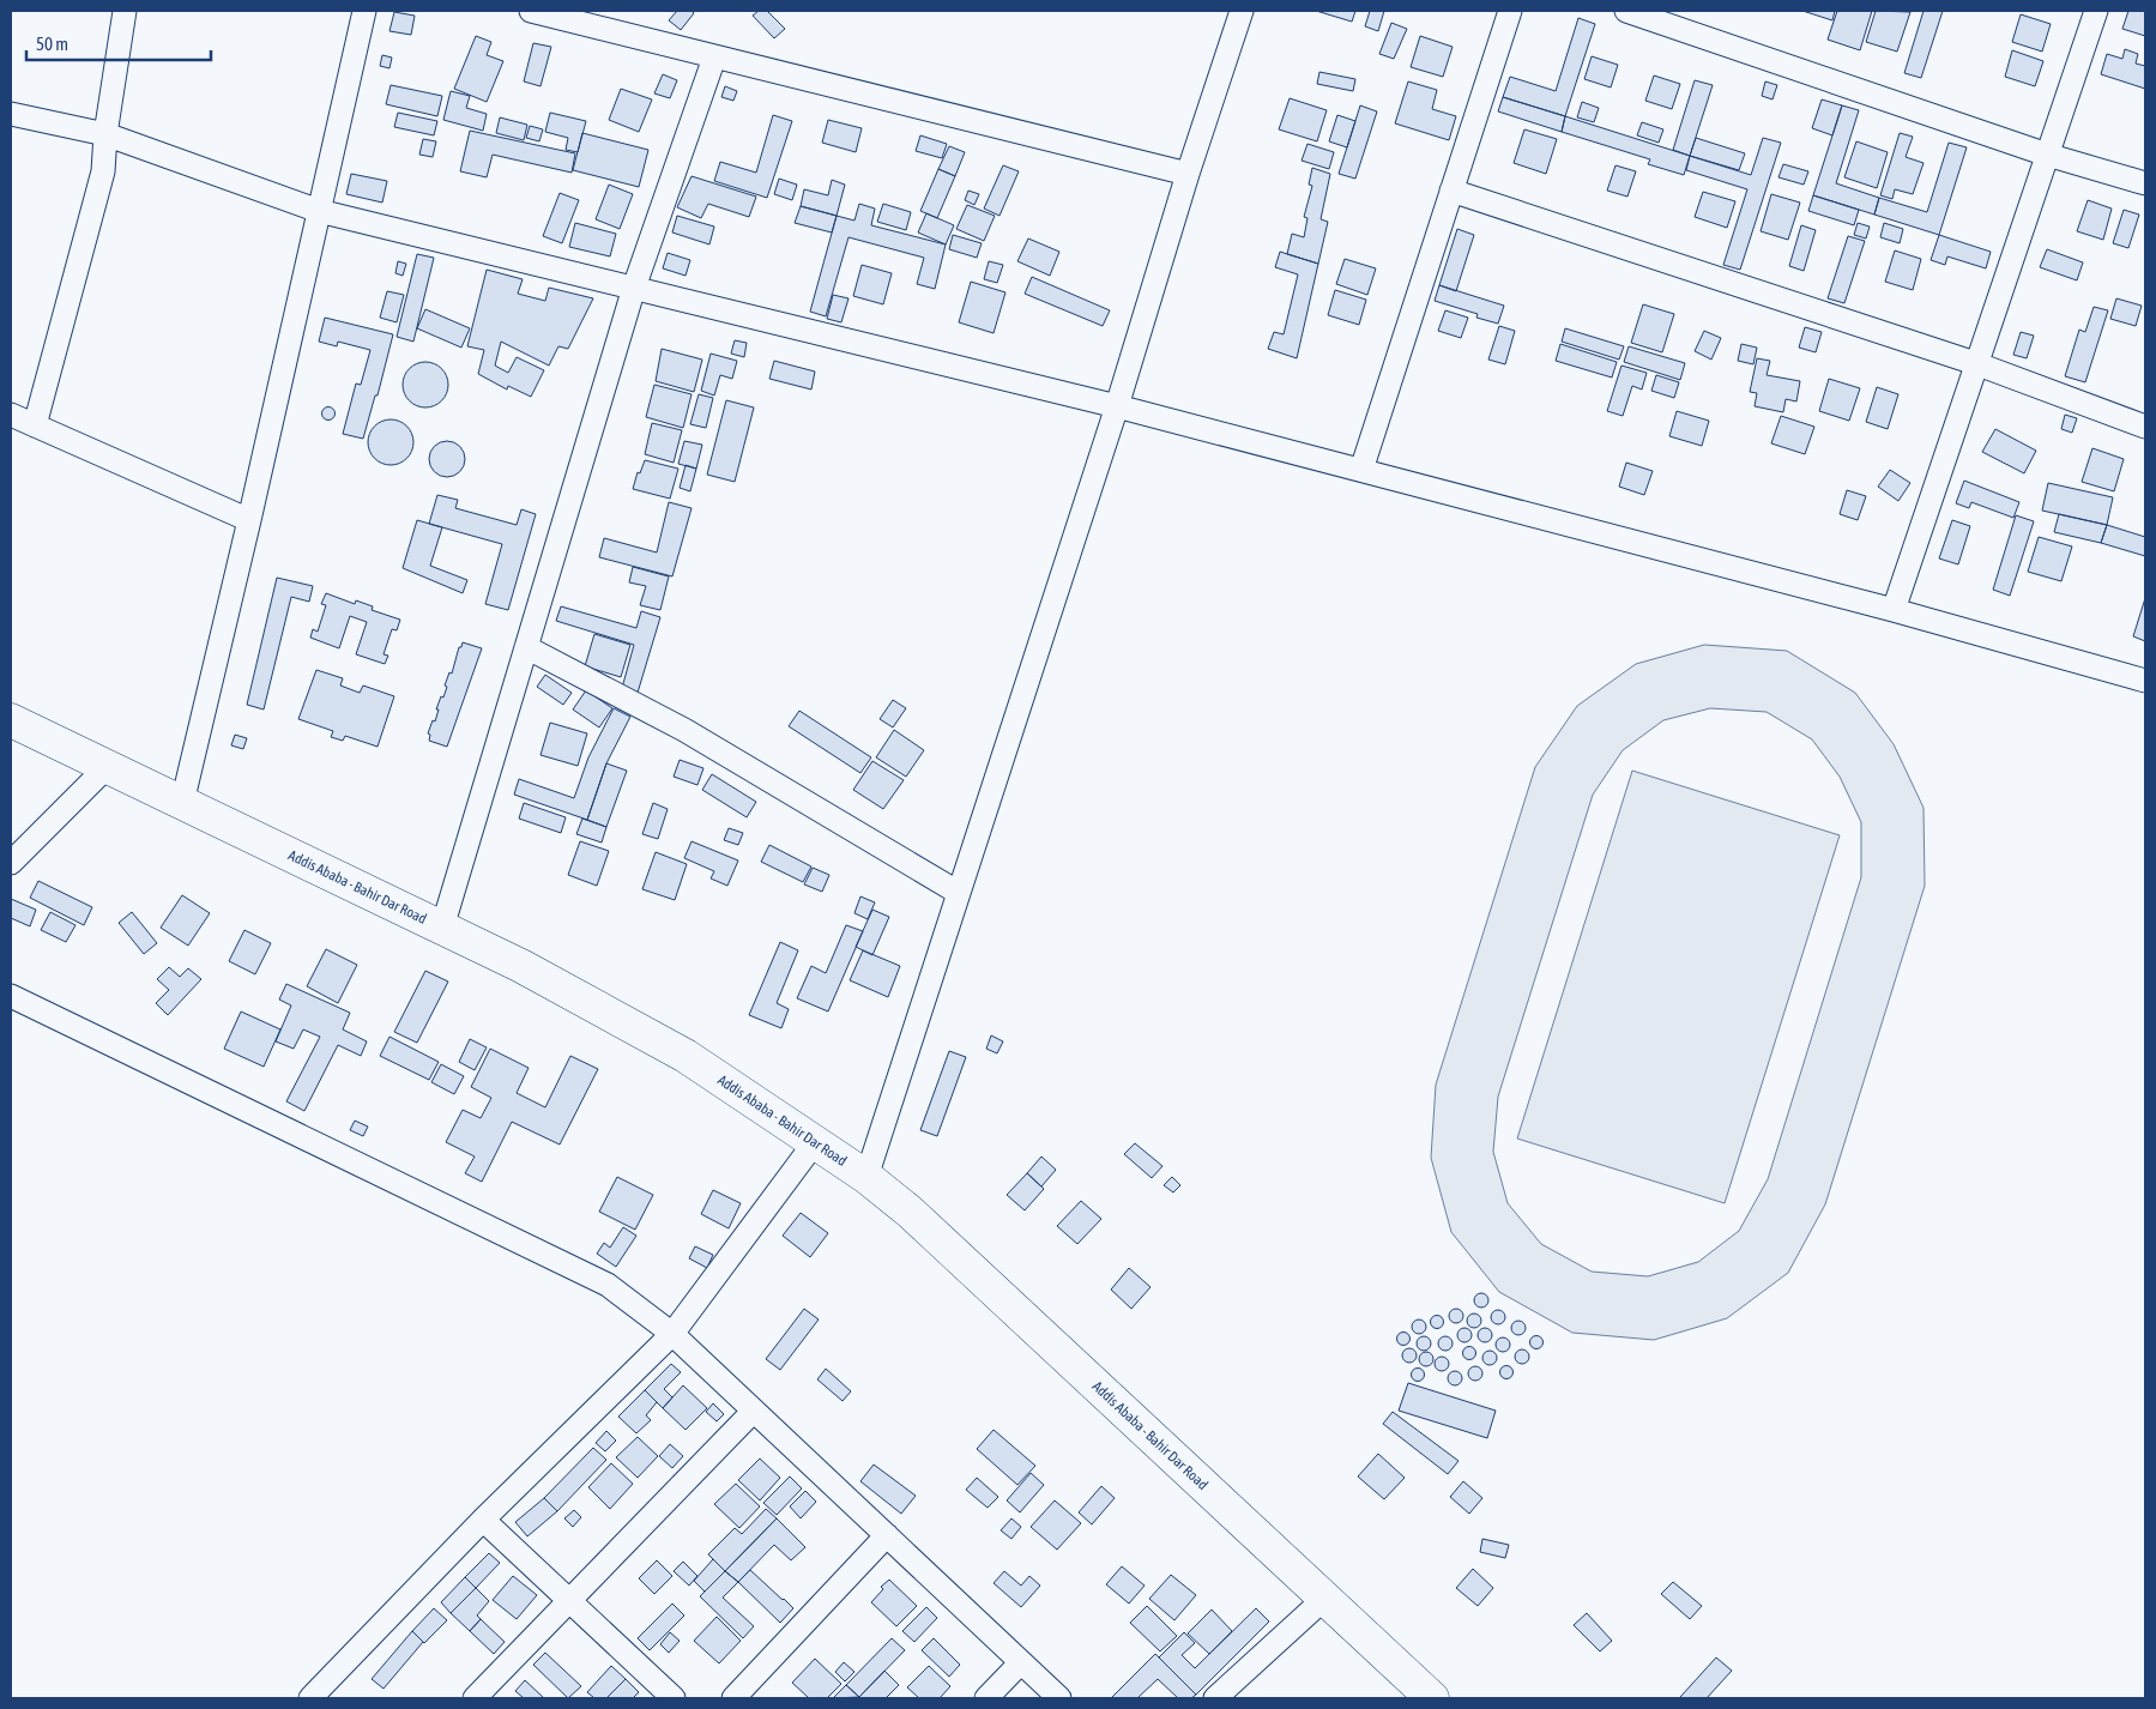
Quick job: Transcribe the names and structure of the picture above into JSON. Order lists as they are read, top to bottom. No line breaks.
{"streets":{"highway":["Addis Ababa - Bahir Dar Road"]},"scale_bar":"50 m"}
